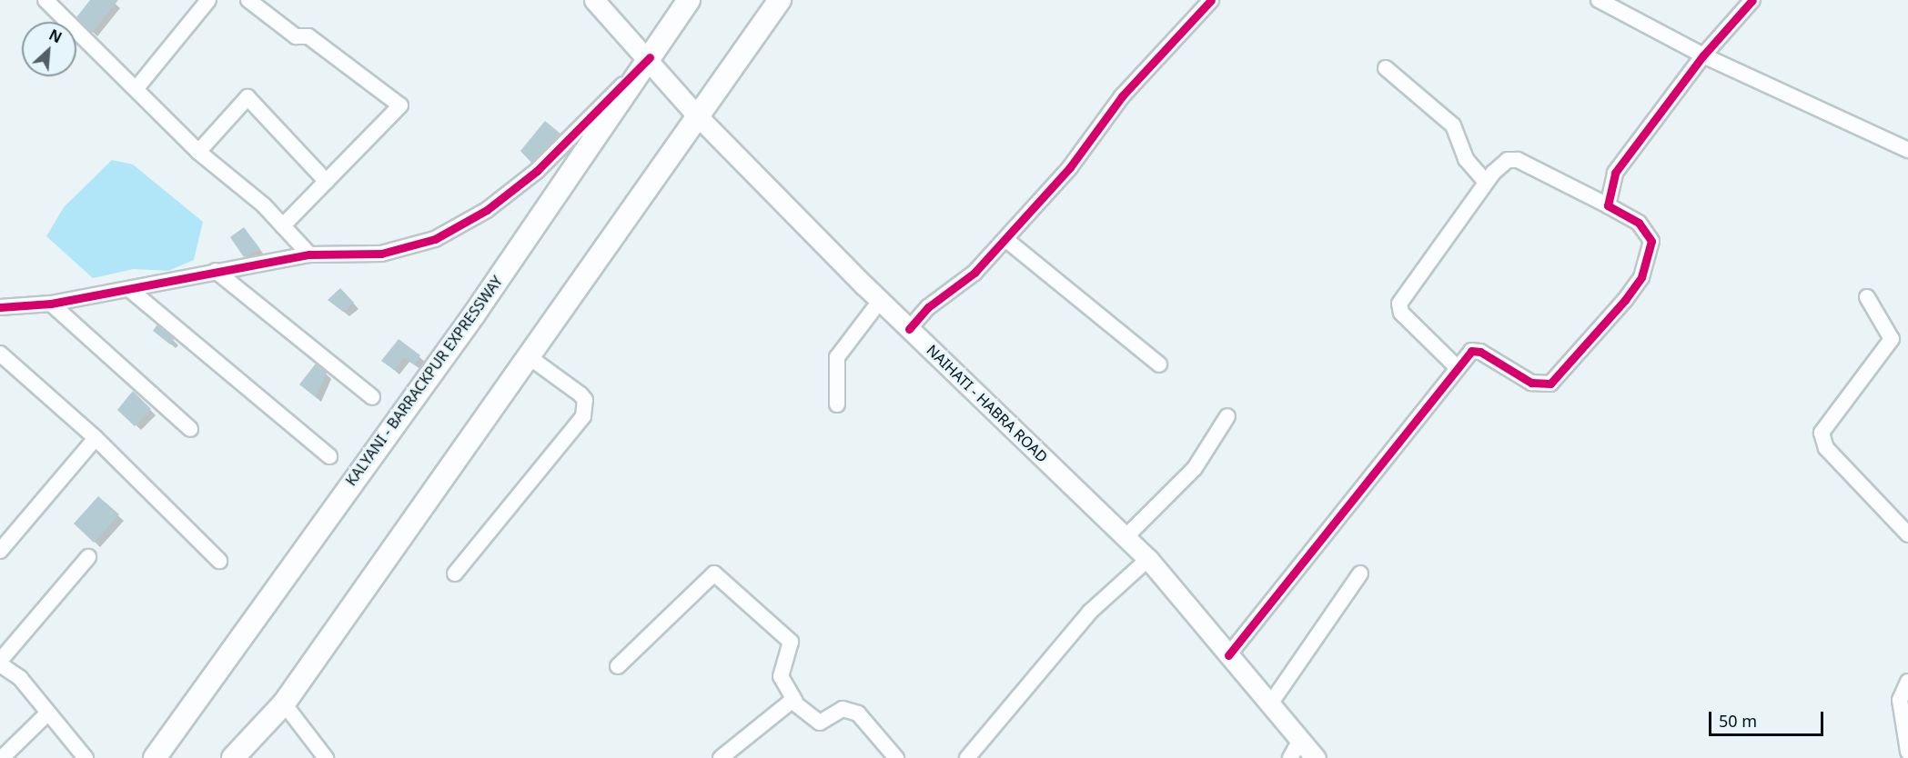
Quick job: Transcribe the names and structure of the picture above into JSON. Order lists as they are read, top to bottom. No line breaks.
{"streets":{"highway":["KALYANI - BARRACKPUR EXPRESSWAY"],"main road":["NAIHATI - HABRA ROAD"]},"crossings":[["KALYANI - BARRACKPUR EXPRESSWAY","NAIHATI - HABRA ROAD"]],"scale_bar":"50 m","north":"top right"}
